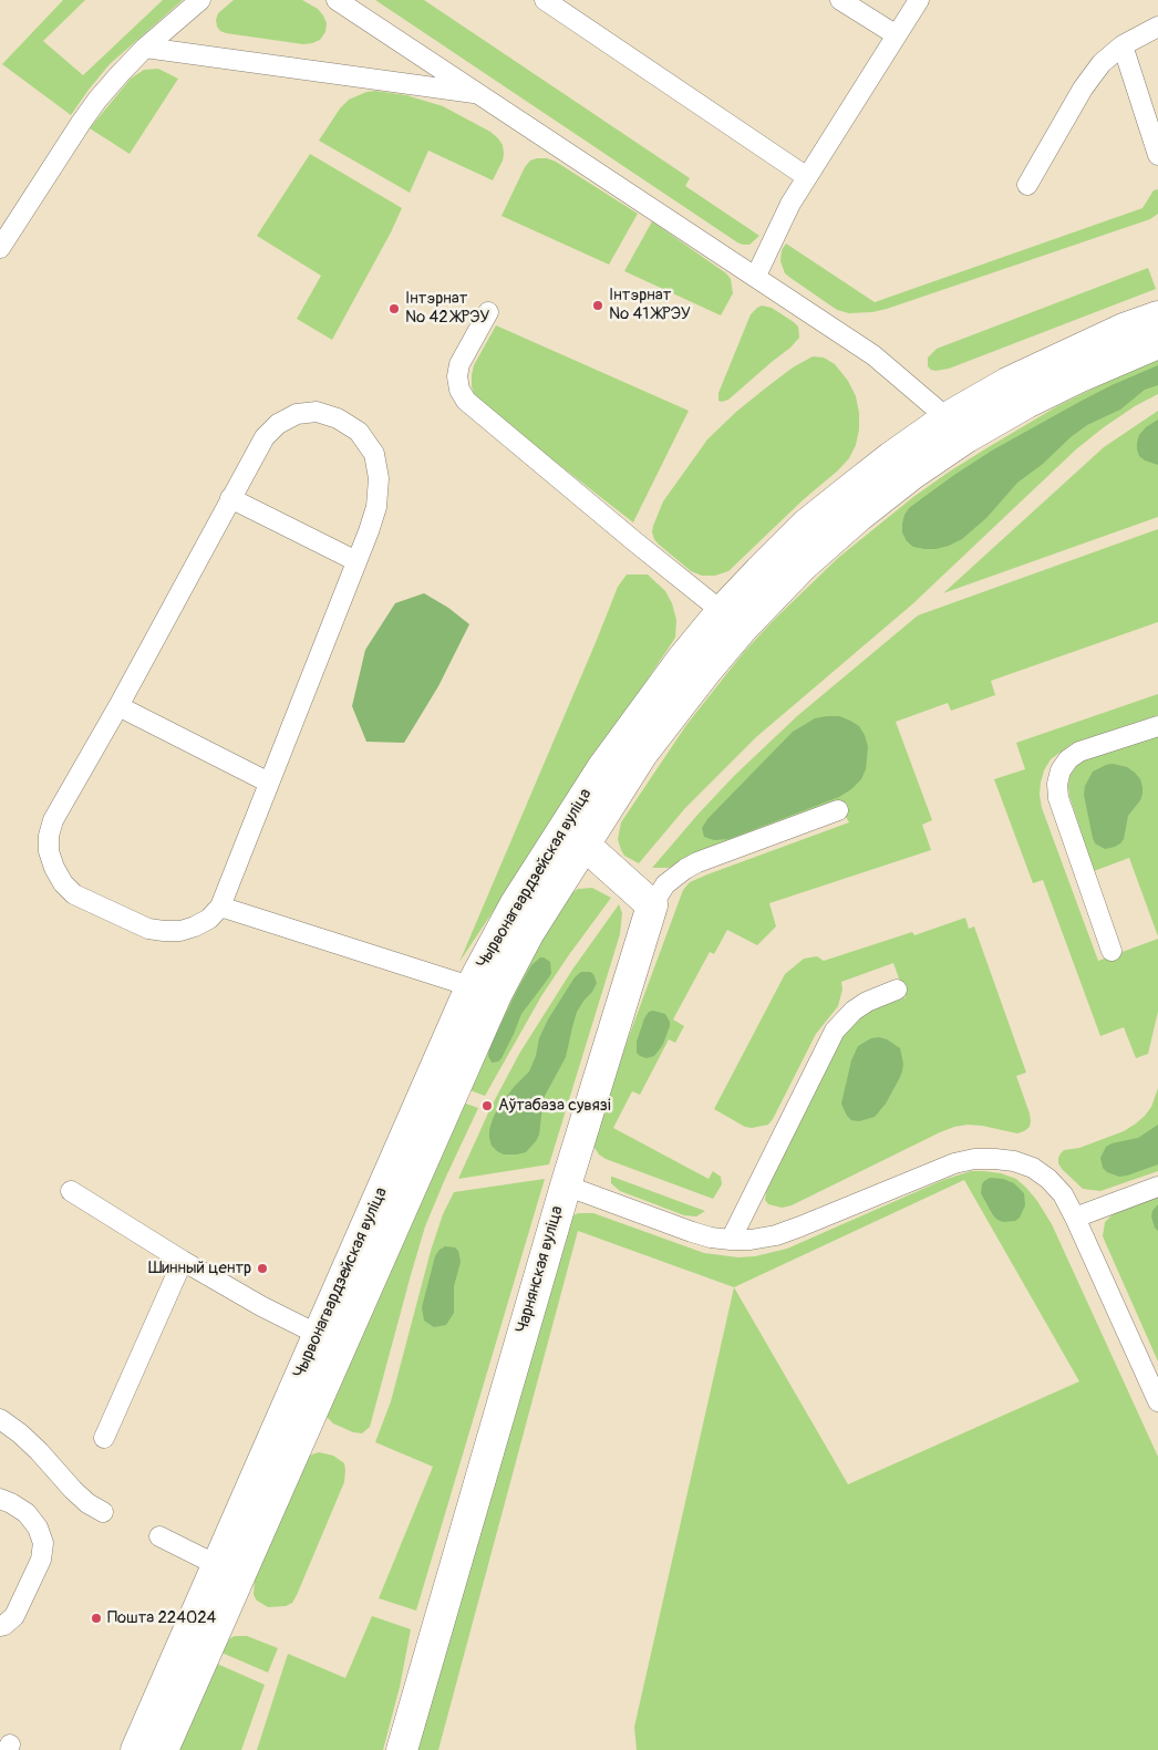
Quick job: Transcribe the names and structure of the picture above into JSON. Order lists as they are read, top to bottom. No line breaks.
{"streets":{"main road":["Чырвонагвардзейская вуліца","Чарнянская вуліца"]},"places":["Інтэрнат № 41 ЖРЭУ","Інтэрнат № 42 ЖРЭУ","Аўтабаза сувязі","Шинный центр","Пошта 224024"]}
